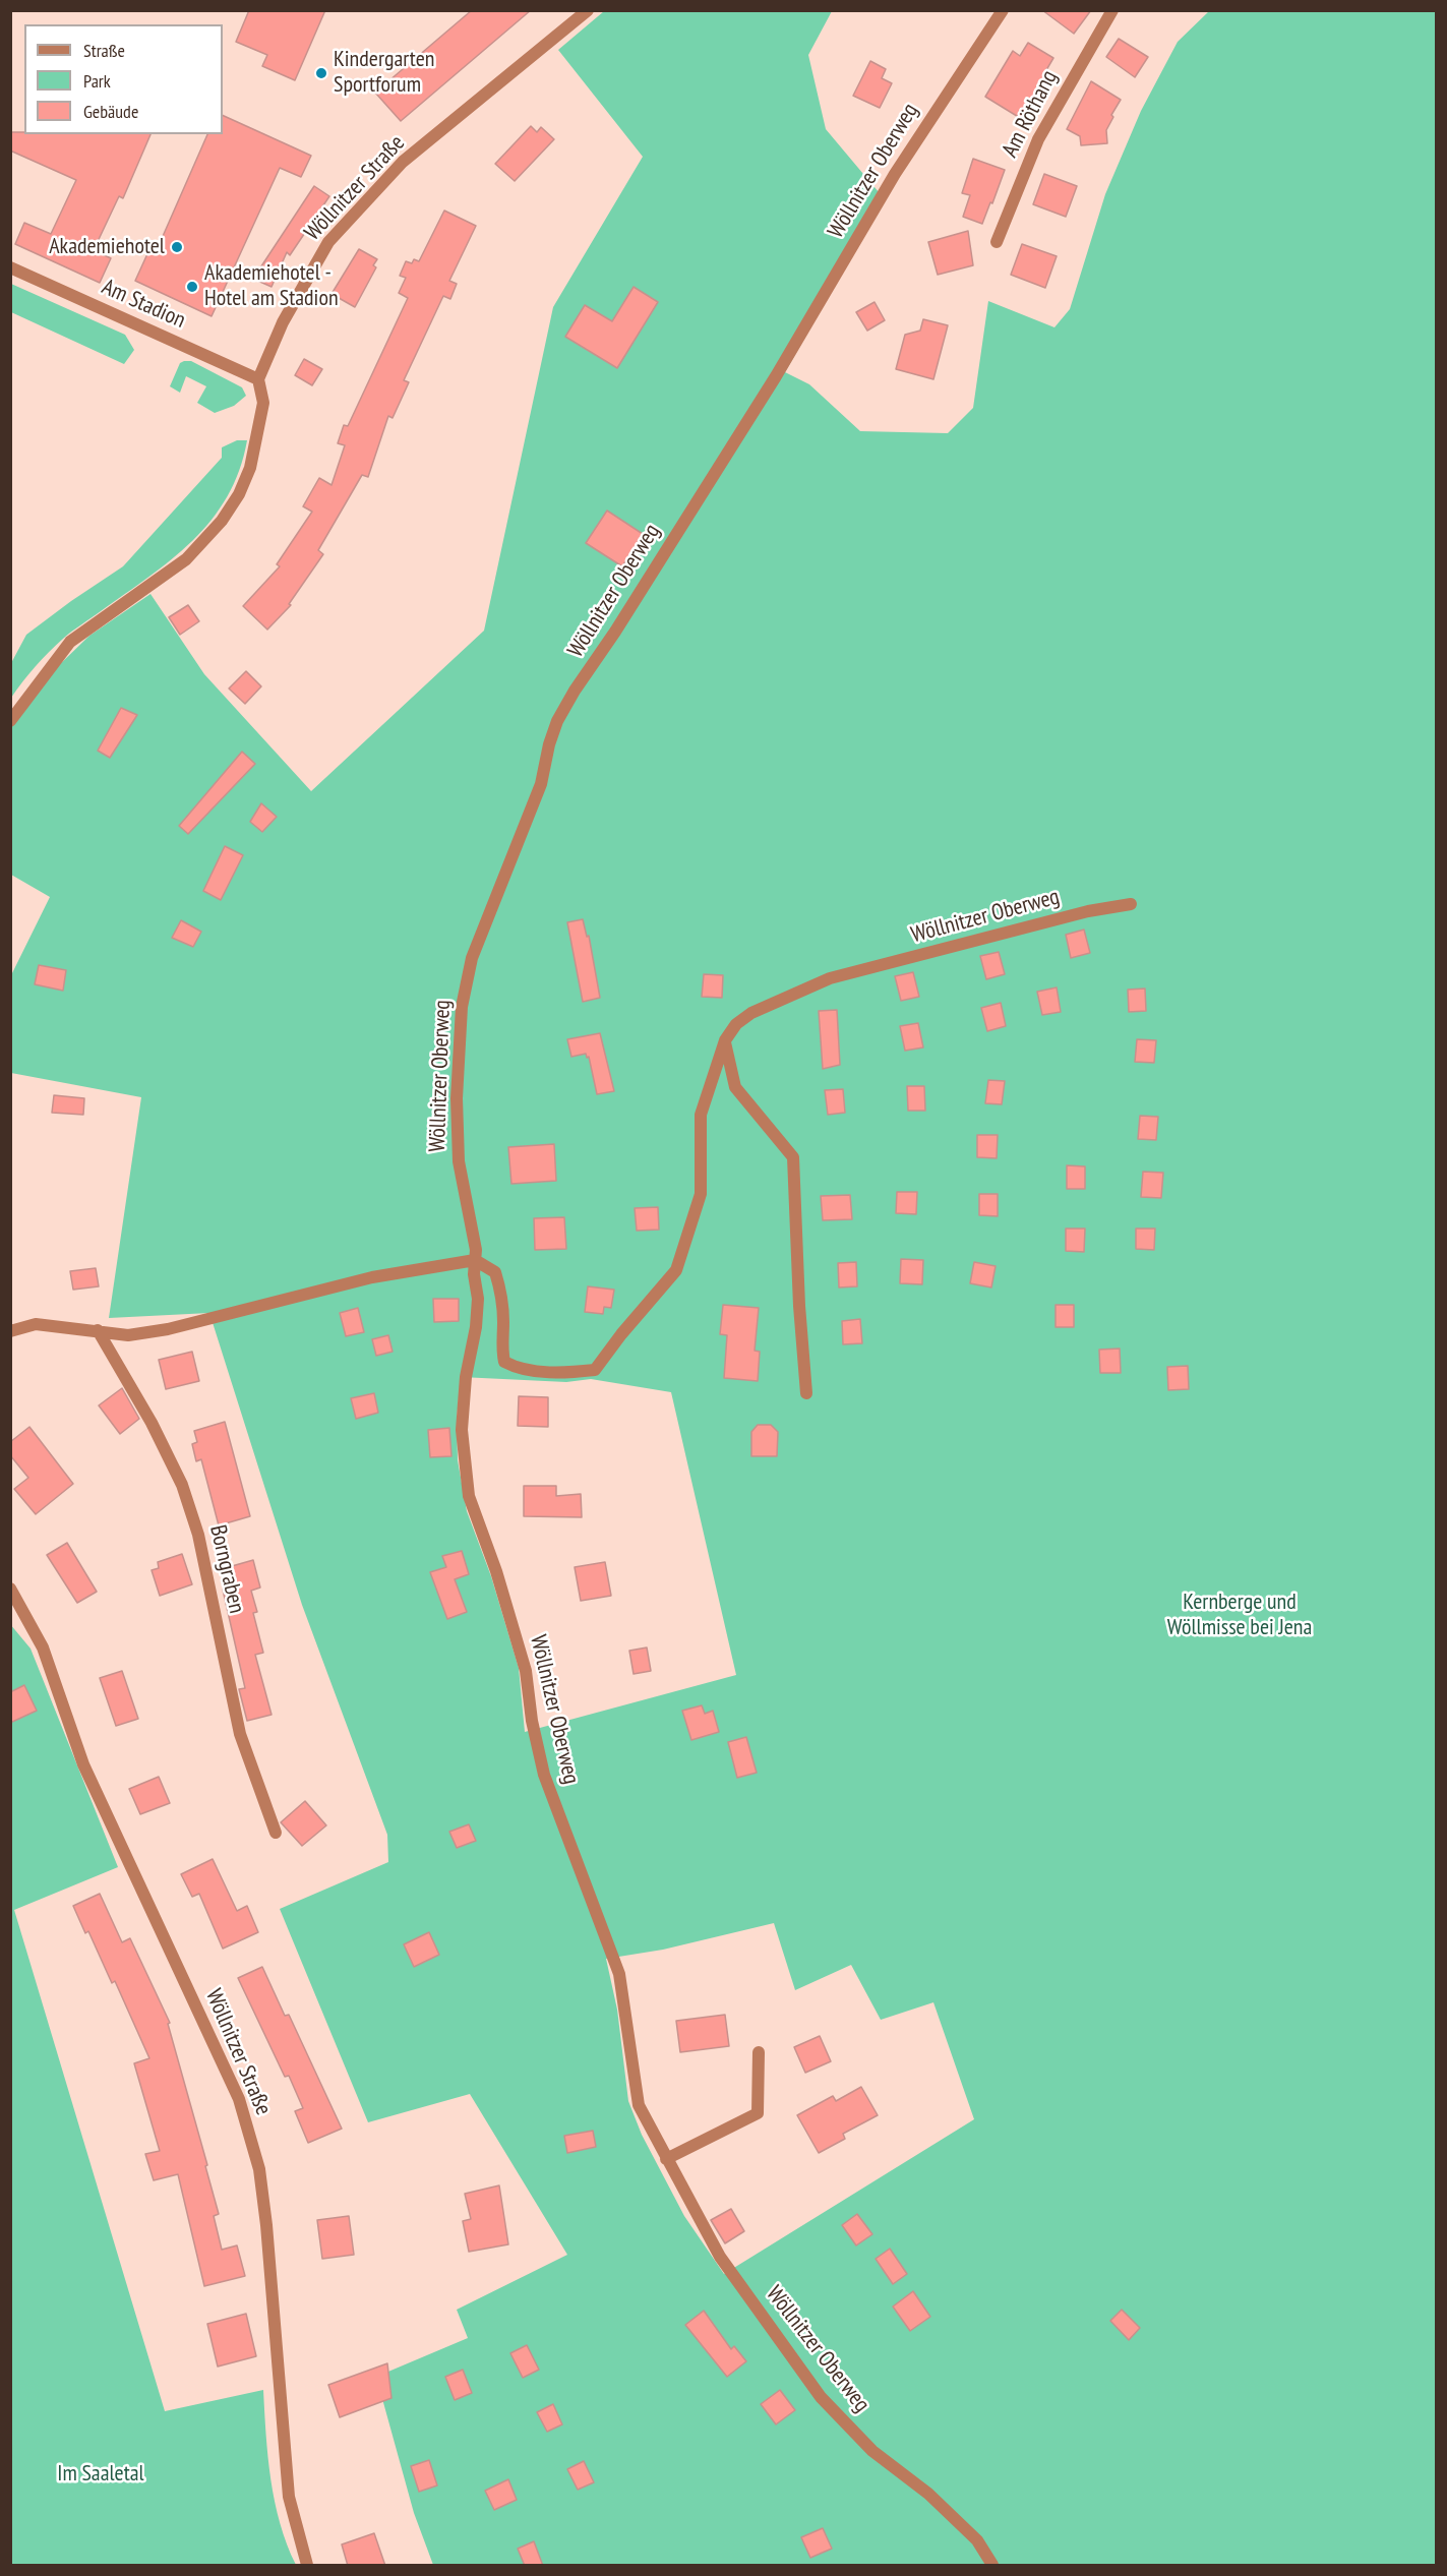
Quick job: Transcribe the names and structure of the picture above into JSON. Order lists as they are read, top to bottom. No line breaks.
{"streets":{"street":["Am Röthang","Wöllnitzer Oberweg","Wöllnitzer Straße","Am Stadion","Borngraben"]},"crossings":[["Wöllnitzer Straße","Am Stadion"]],"parks":["Kernberge und Wöllmisse bei Jena","Im Saaletal"],"places":["Kindergarten Sportforum","Akademiehotel","Akademiehotel - Hotel am Stadion"],"legend":["Straße","Park","Gebäude"]}
